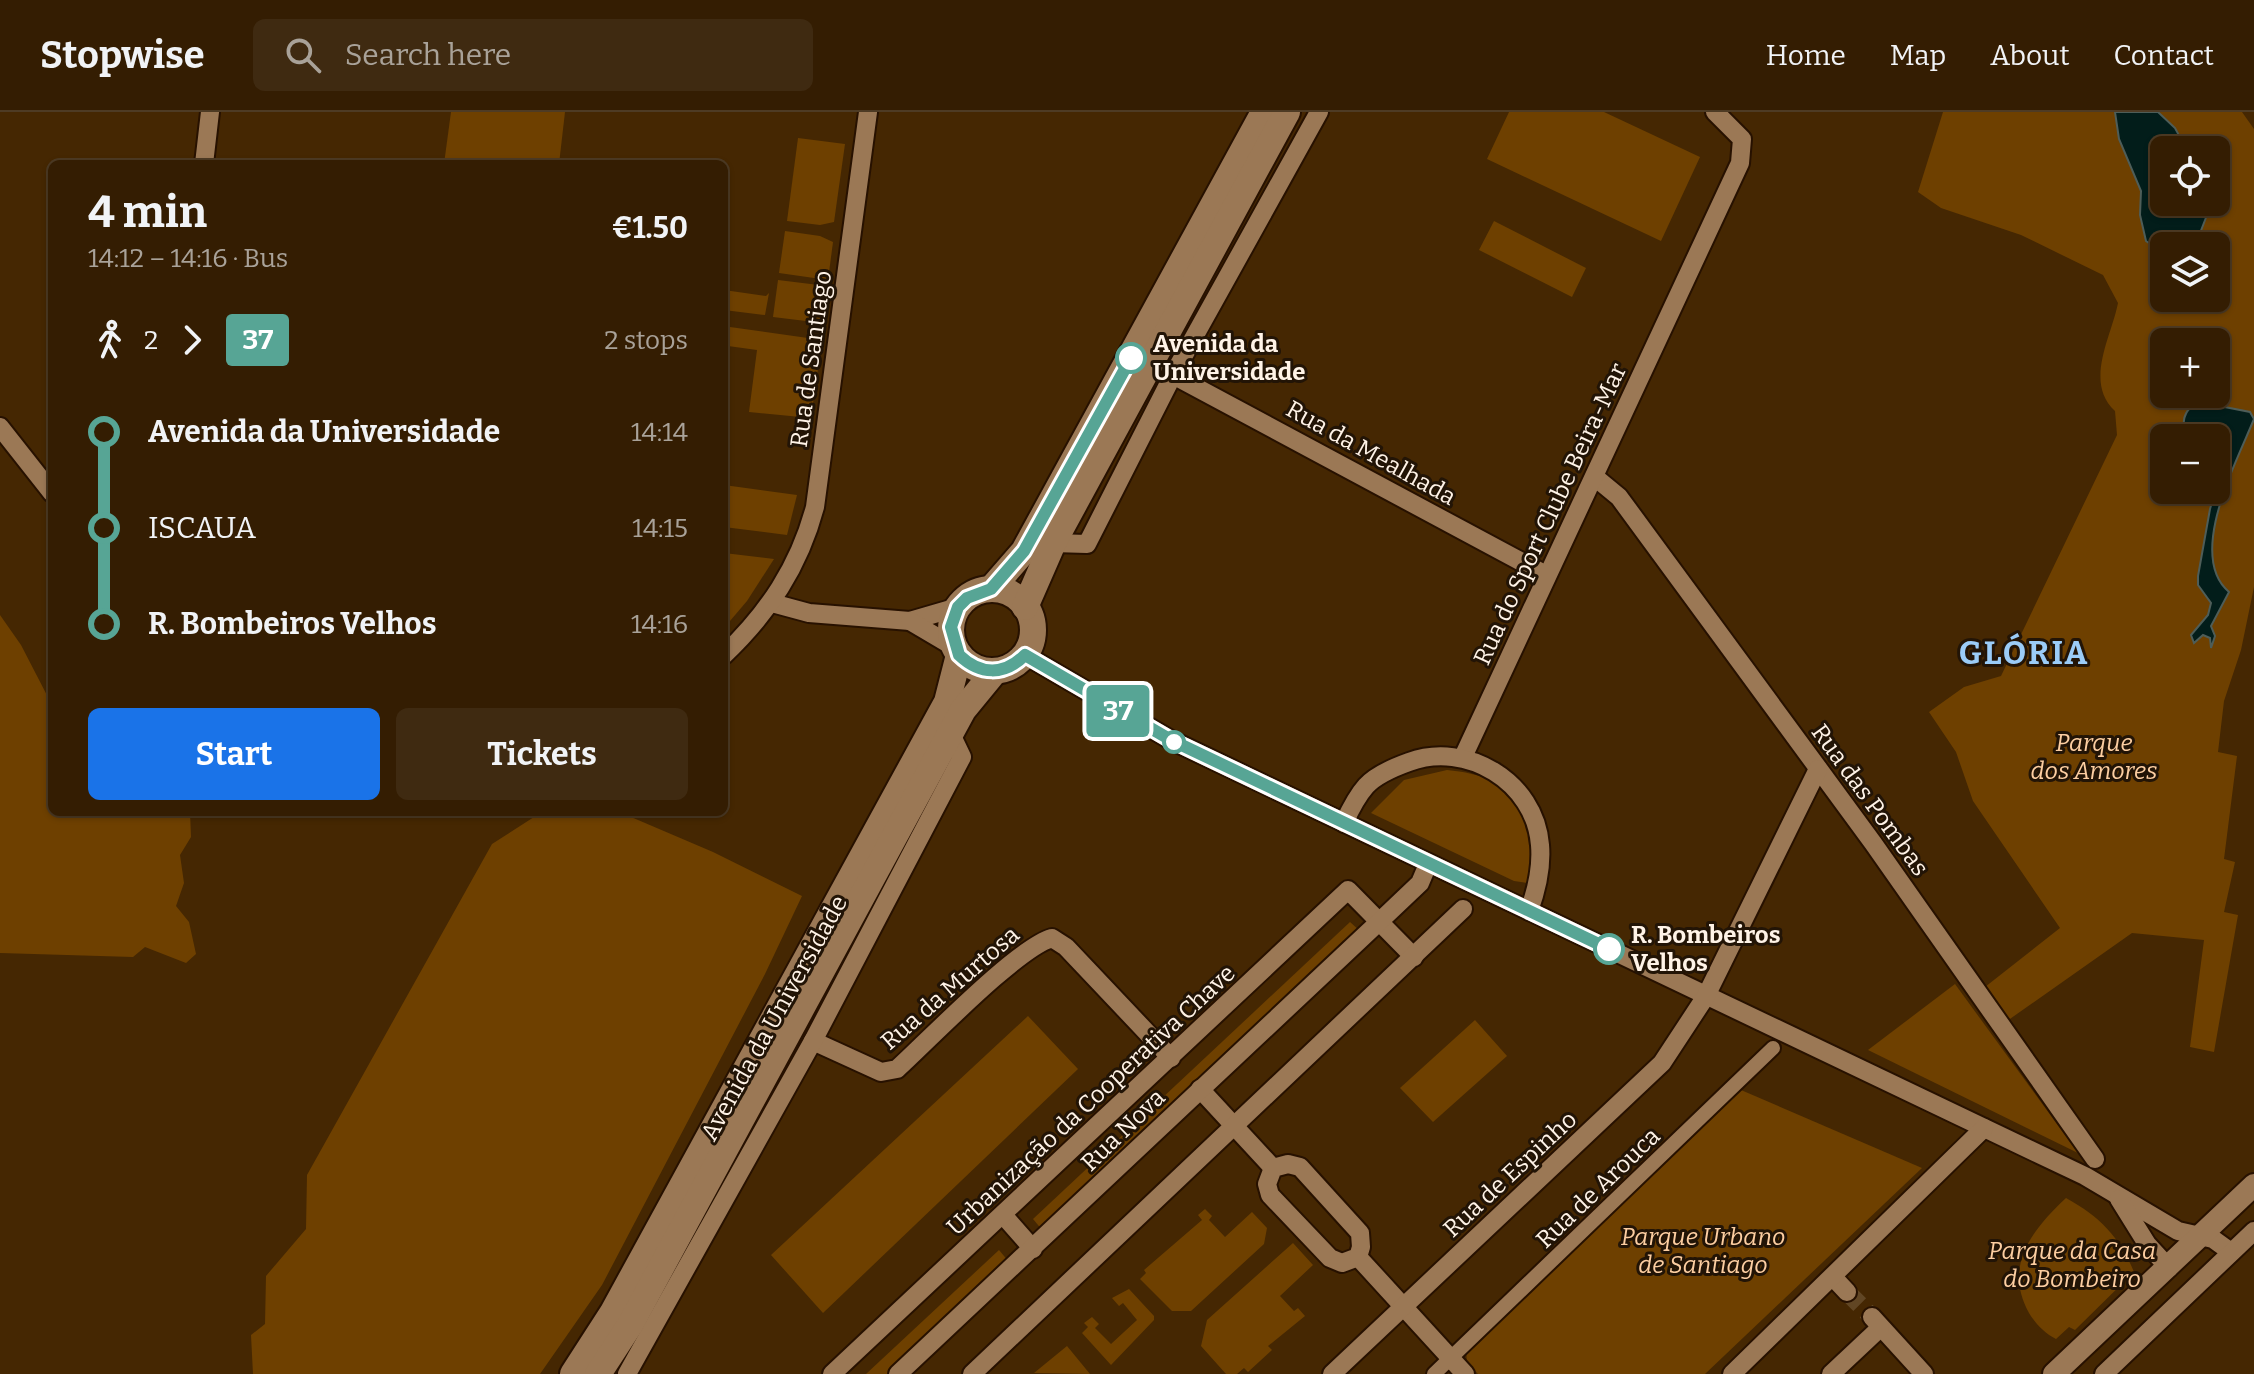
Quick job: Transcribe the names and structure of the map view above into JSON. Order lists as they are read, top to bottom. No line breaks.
{"streets":{"main road":["Avenida da Universidade"],"street":["Rua de Santiago","Rua da Mealhada","Rua do Sport Clube Beira-Mar","Rua das Pombas","Rua da Murtosa","Urbanização da Cooperativa Chave","Rua Nova","Rua de Espinho","Rua de Arouca"]},"crossings":[["Rua da Mealhada","Rua do Sport Clube Beira-Mar"],["Rua do Sport Clube Beira-Mar","Rua das Pombas"],["Rua das Pombas","Rua de Espinho"],["Rua da Murtosa","Avenida da Universidade"],["Rua da Murtosa","Urbanização da Cooperativa Chave"],["Urbanização da Cooperativa Chave","Rua Nova"]],"districts":["GLÓRIA"],"parks":["Parque dos Amores","Parque Urbano de Santiago","Parque da Casa do Bombeiro"],"places":["Avenida da Universidade","R. Bombeiros Velhos"],"lines":["bus line 37"],"page":{"header":"Stopwise","search":"Search here","nav":["Home","Map","About","Contact"],"on_map":"37","map_buttons":["+","−"],"heading":["4 min","14:12 – 14:16 · Bus","€1.50"],"legs":["2","37","2 stops"],"list":[{"name":"Avenida da Universidade","value":"14:14"},{"name":"ISCAUA","value":"14:15"},{"name":"R. Bombeiros Velhos","value":"14:16"}],"buttons":["Start","Tickets"]}}
